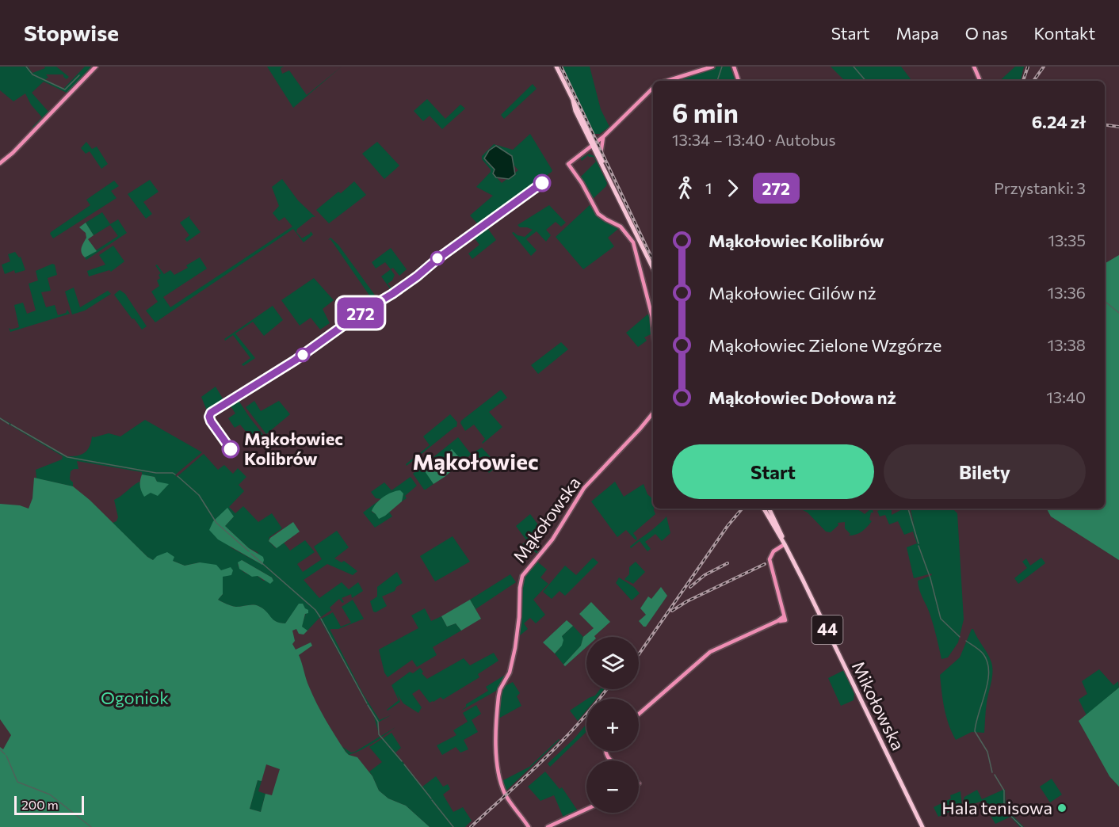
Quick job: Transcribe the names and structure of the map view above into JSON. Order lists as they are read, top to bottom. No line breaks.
{"streets":{"main road":["44","Mikołowska"],"street":["Mąkołowska"]},"districts":["Mąkołowiec"],"parks":["Ogoniok"],"places":["Mąkołowiec Kolibrów","Hala tenisowa"],"lines":["bus line 272"],"scale_bar":"200 m","page":{"header":"Stopwise","nav":["Start","Mapa","O nas","Kontakt"],"on_map":"272","heading":["6 min","13:34 – 13:40 · Autobus","6.24 zł"],"legs":["1","272","Przystanki: 3"],"list":[{"name":"Mąkołowiec Kolibrów","value":"13:35"},{"name":"Mąkołowiec Gilów nż","value":"13:36"},{"name":"Mąkołowiec Zielone Wzgórze","value":"13:38"},{"name":"Mąkołowiec Dołowa nż","value":"13:40"}],"buttons":["Start","Bilety"],"map_buttons":["+","−"],"scale":"200 m"}}
